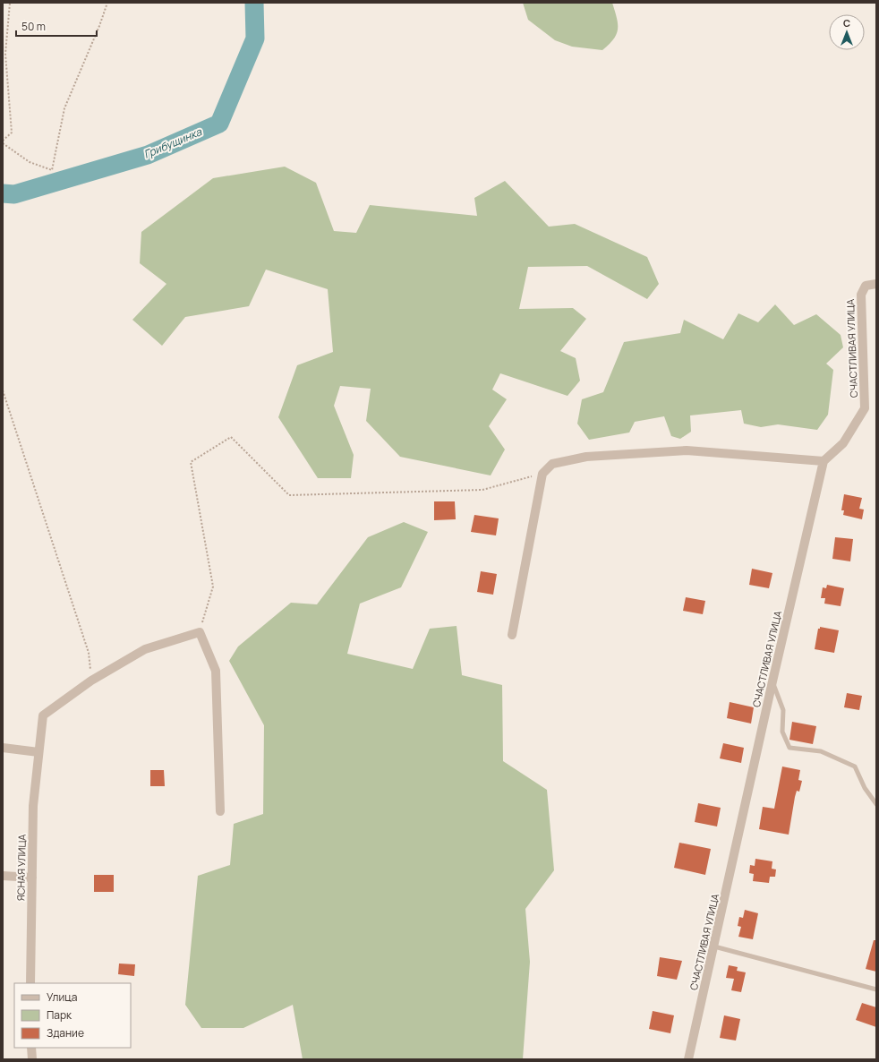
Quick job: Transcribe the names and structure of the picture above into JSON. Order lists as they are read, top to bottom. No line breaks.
{"streets":{"street":["СЧАСТЛИВАЯ УЛИЦА","ЯСНАЯ УЛИЦА"]},"water":["Грибущинка"],"legend":["Улица","Парк","Здание"],"scale_bar":"50 m","north":"top"}
